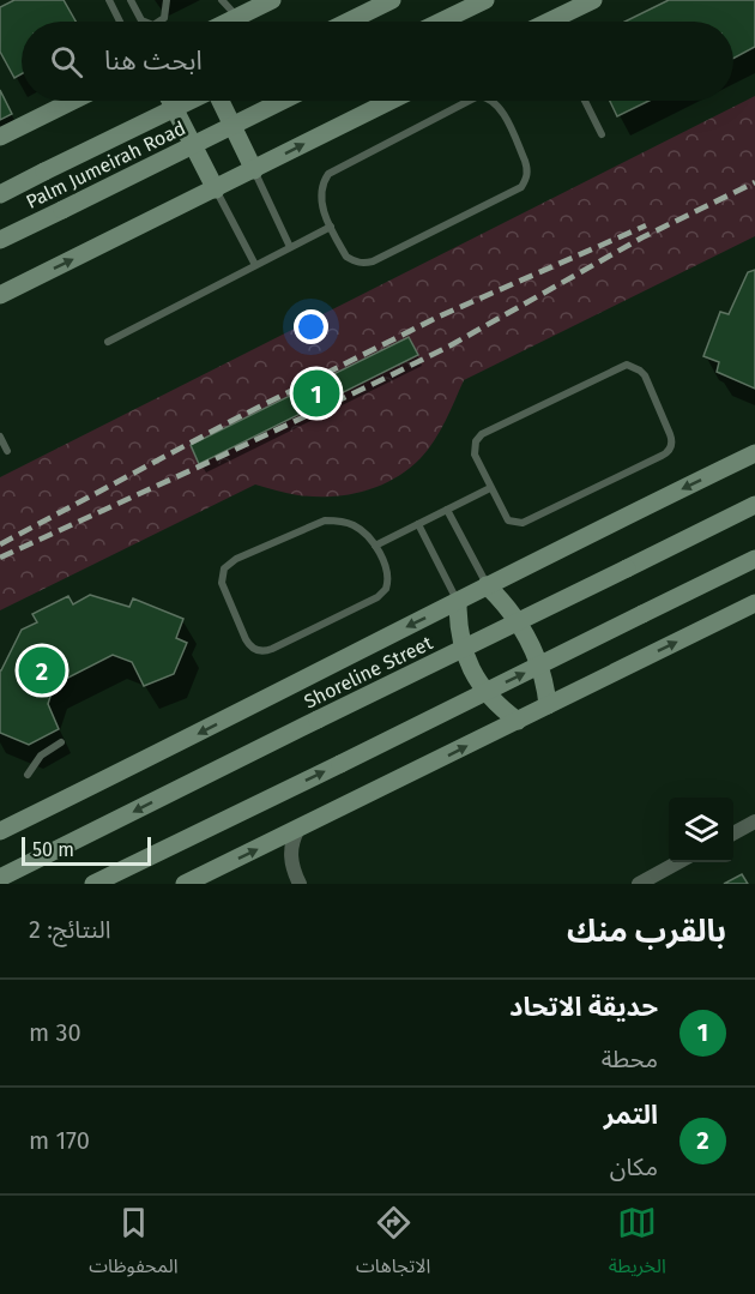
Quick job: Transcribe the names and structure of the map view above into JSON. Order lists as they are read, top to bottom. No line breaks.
{"streets":{"street":["Palm Jumeirah Road","Shoreline Street"]},"scale_bar":"50 m","page":{"search":"ابحث هنا","pins":["1","2"],"scale":"50 m","heading":["بالقرب منك","النتائج: 2"],"list":[{"mark":"1","name":"حديقة الاتحاد","note":"محطة","value":"30 m"},{"mark":"2","name":"التمر","note":"مكان","value":"170 m"}],"nav":["الخريطة","الاتجاهات","المحفوظات"]}}
